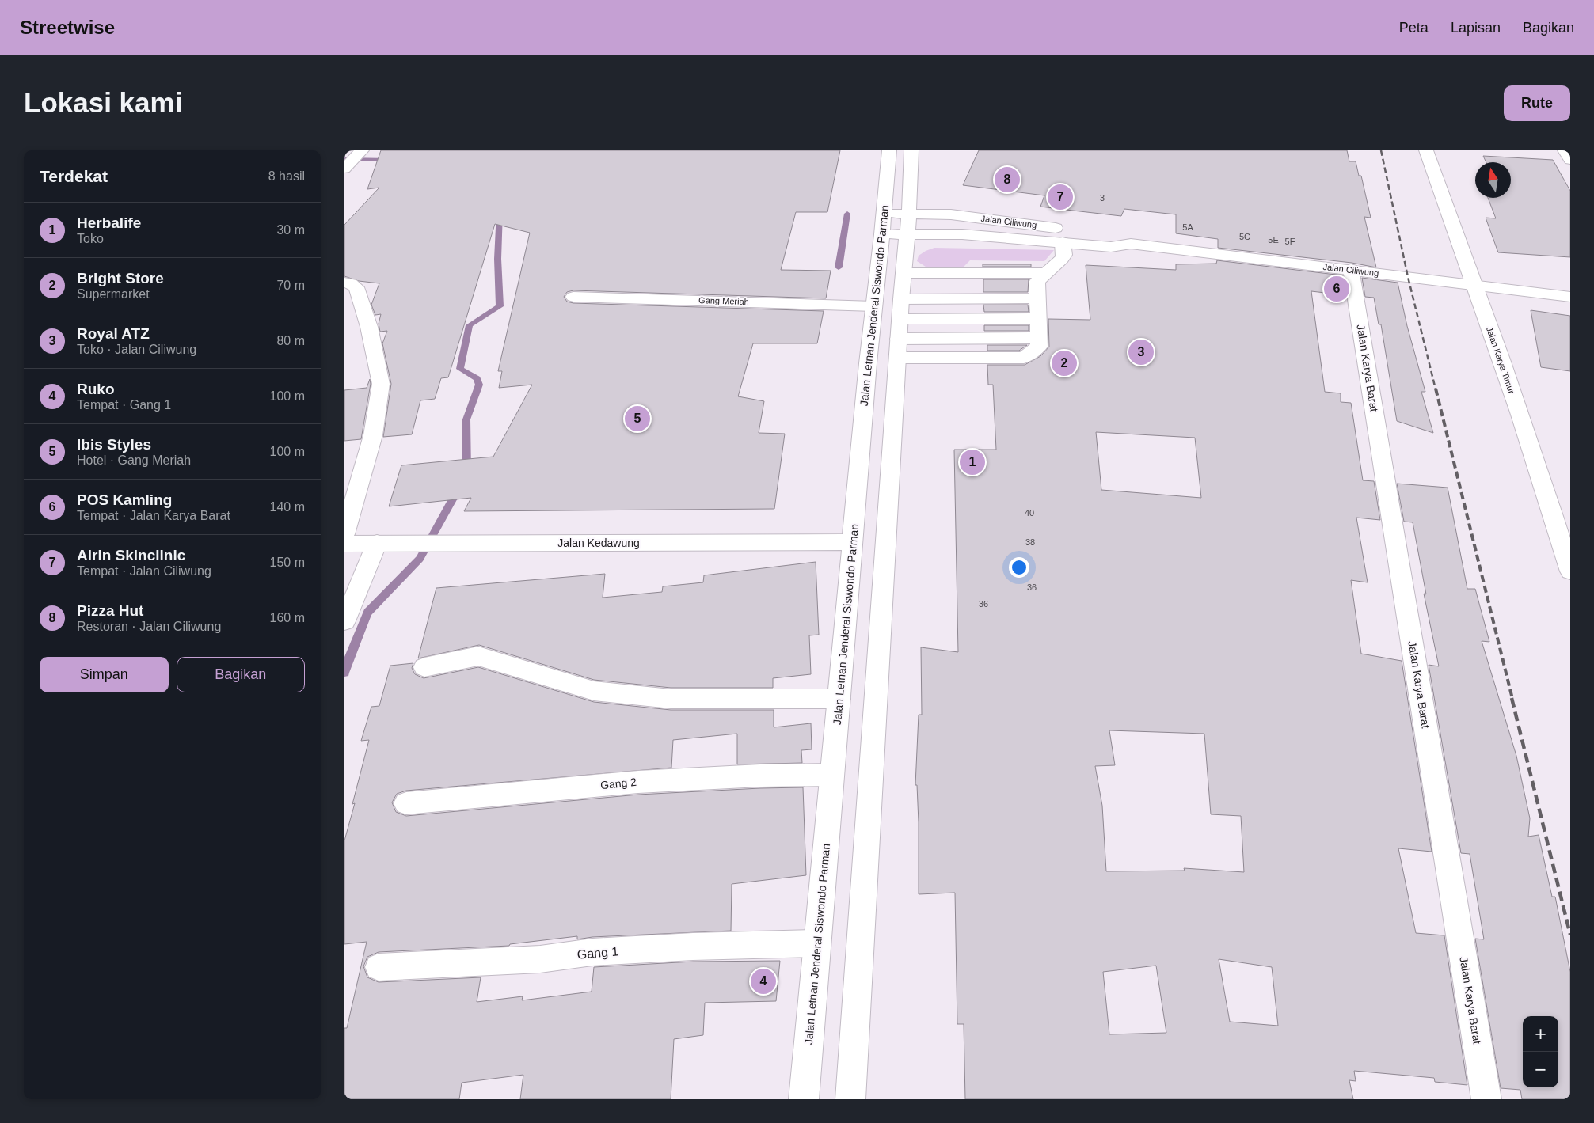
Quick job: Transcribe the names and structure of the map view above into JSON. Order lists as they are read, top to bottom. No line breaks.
{"streets":{"main road":["Jalan Ciliwung","Gang Meriah","Jalan Letnan Jenderal Siswondo Parman","Jalan Karya Timur","Jalan Karya Barat","Jalan Kedawung","Gang 2","Gang 1"]},"crossings":[["Jalan Ciliwung","Jalan Letnan Jenderal Siswondo Parman"],["Jalan Ciliwung","Jalan Karya Timur"],["Jalan Ciliwung","Jalan Karya Barat"],["Gang Meriah","Jalan Letnan Jenderal Siswondo Parman"],["Jalan Letnan Jenderal Siswondo Parman","Jalan Kedawung"],["Jalan Letnan Jenderal Siswondo Parman","Gang 2"],["Jalan Letnan Jenderal Siswondo Parman","Gang 1"]],"house_numbers":["3","5A","5C","5E","5F","40","38","36","36"],"north":"top","page":{"header":"Streetwise","nav":["Peta","Lapisan","Bagikan"],"buttons":["Rute",["Simpan","Bagikan"]],"title":"Lokasi kami","heading":["Terdekat","8 hasil"],"pins":["8","7","6","3","2","5","1","4"],"list":[{"mark":"1","name":"Herbalife","note":"Toko","value":"30 m"},{"mark":"2","name":"Bright Store","note":"Supermarket","value":"70 m"},{"mark":"3","name":"Royal ATZ","note":"Toko · Jalan Ciliwung","value":"80 m"},{"mark":"4","name":"Ruko","note":"Tempat · Gang 1","value":"100 m"},{"mark":"5","name":"Ibis Styles","note":"Hotel · Gang Meriah","value":"100 m"},{"mark":"6","name":"POS Kamling","note":"Tempat · Jalan Karya Barat","value":"140 m"},{"mark":"7","name":"Airin Skinclinic","note":"Tempat · Jalan Ciliwung","value":"150 m"},{"mark":"8","name":"Pizza Hut","note":"Restoran · Jalan Ciliwung","value":"160 m"}],"map_buttons":["+","−"]}}
